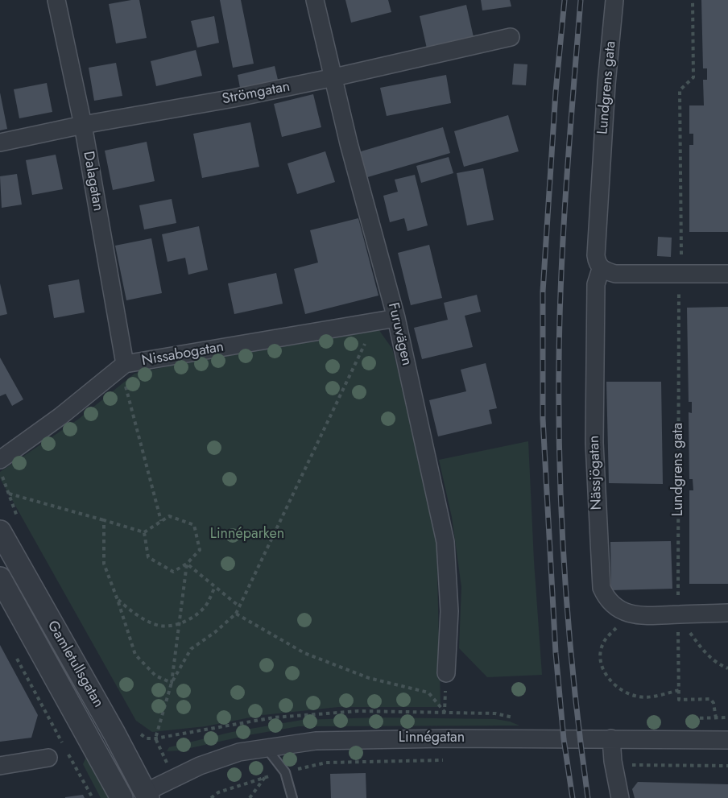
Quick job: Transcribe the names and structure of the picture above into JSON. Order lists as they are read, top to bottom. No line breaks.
{"streets":{"street":["Lundgrens gata","Strömgatan","Dalagatan","Furuvägen","Nissabogatan","Nässjögatan","Gamletullsgatan","Linnégatan"]},"crossings":[["Lundgrens gata","Nässjögatan"],["Strömgatan","Dalagatan"],["Strömgatan","Furuvägen"],["Dalagatan","Nissabogatan"],["Furuvägen","Nissabogatan"],["Gamletullsgatan","Linnégatan"]],"parks":["Linnéparken"]}
